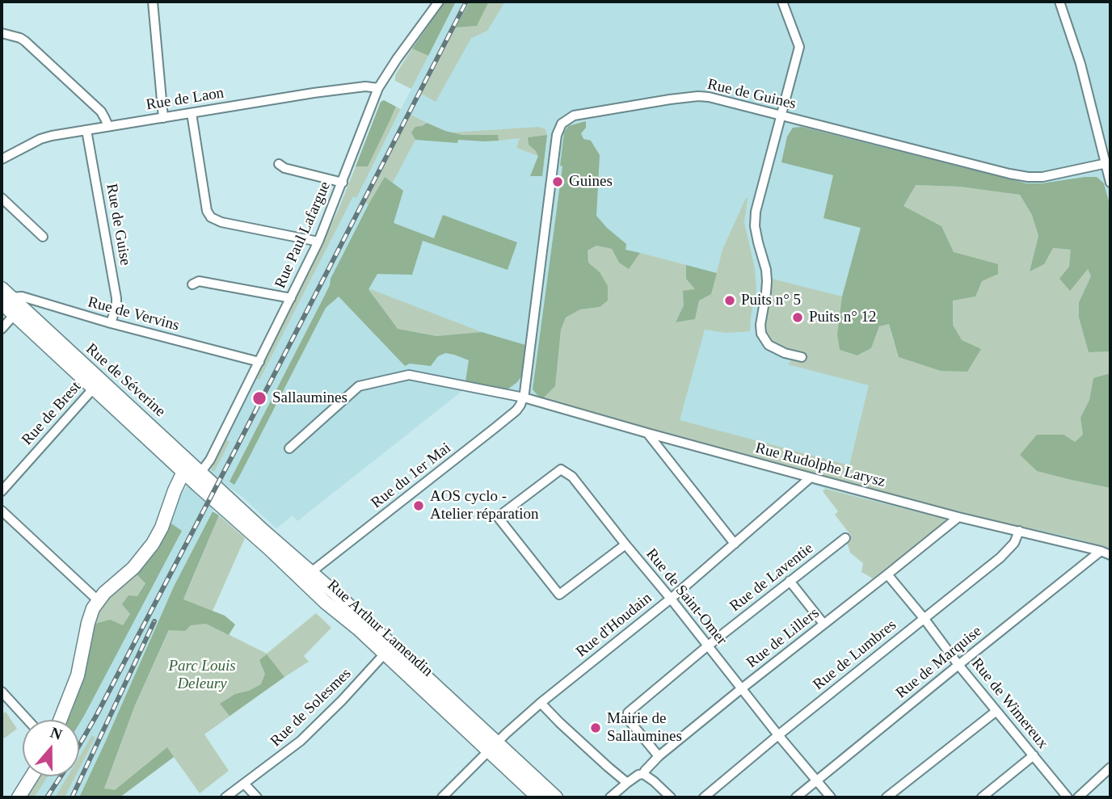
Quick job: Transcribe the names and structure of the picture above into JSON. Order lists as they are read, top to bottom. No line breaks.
{"streets":{"main road":["Rue de Séverine","Rue Arthur Lamendin"],"street":["Rue de Guines","Rue de Laon","Rue de Guise","Rue Paul Lafargue","Rue de Vervins","Rue de Brest","Rue Rudolphe Larysz","Rue du 1er Mai","Rue de Laventie","Rue de Saint-Omer","Rue d'Houdain","Rue de Lillers","Rue de Lumbres","Rue de Marquise","Rue de Wimereux","Rue de Solesmes"]},"crossings":[["Rue de Guines","Rue Rudolphe Larysz"],["Rue de Guines","Rue du 1er Mai"],["Rue de Laon","Rue de Guise"],["Rue de Laon","Rue Paul Lafargue"],["Rue de Guise","Rue de Vervins"],["Rue Paul Lafargue","Rue de Vervins"],["Rue Paul Lafargue","Rue de Séverine"],["Rue Paul Lafargue","Rue Arthur Lamendin"],["Rue de Vervins","Rue de Séverine"],["Rue de Séverine","Rue de Brest"],["Rue de Séverine","Rue Arthur Lamendin"],["Rue Rudolphe Larysz","Rue du 1er Mai"],["Rue Rudolphe Larysz","Rue d'Houdain"],["Rue Rudolphe Larysz","Rue de Lillers"],["Rue Rudolphe Larysz","Rue de Lumbres"],["Rue Rudolphe Larysz","Rue de Marquise"],["Rue du 1er Mai","Rue Arthur Lamendin"],["Rue de Laventie","Rue de Saint-Omer"],["Rue de Laventie","Rue de Lillers"],["Rue de Saint-Omer","Rue d'Houdain"],["Rue de Saint-Omer","Rue de Lillers"],["Rue de Saint-Omer","Rue de Lumbres"],["Rue de Saint-Omer","Rue de Marquise"],["Rue d'Houdain","Rue Arthur Lamendin"],["Rue Arthur Lamendin","Rue de Solesmes"],["Rue de Lillers","Rue de Wimereux"],["Rue de Lumbres","Rue de Wimereux"],["Rue de Marquise","Rue de Wimereux"]],"parks":["Parc Louis Deleury"],"places":["Guines","Puits n° 5","Puits n° 12","Sallaumines","AOS cyclo - Atelier réparation","Mairie de Sallaumines"],"north":"top"}
